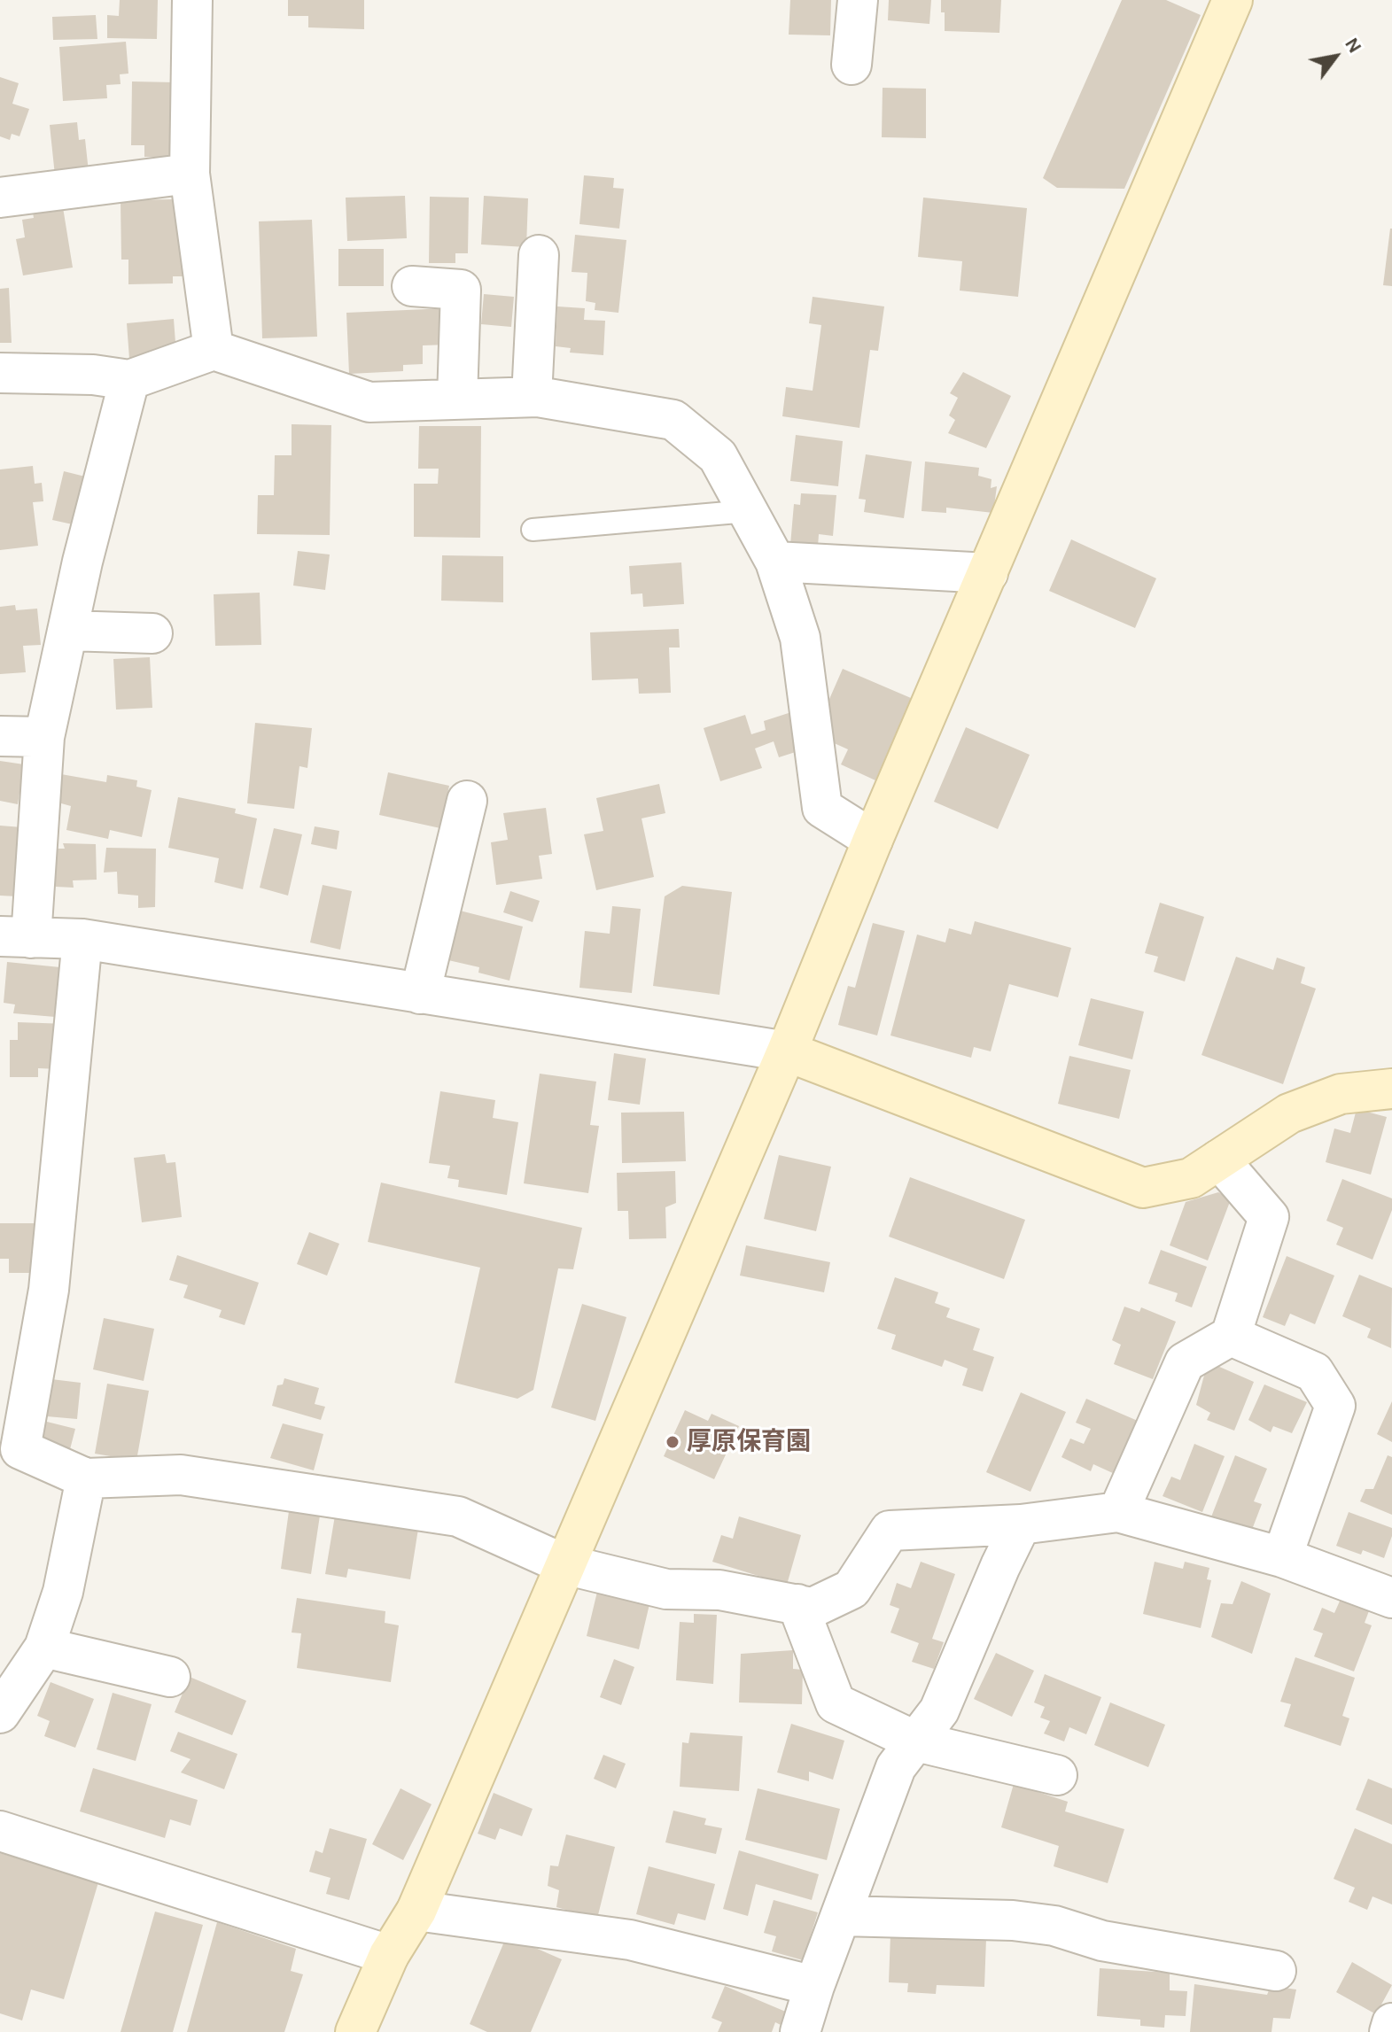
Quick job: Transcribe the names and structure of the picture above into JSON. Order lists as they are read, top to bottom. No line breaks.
{"places":["厚原保育園"],"north":"top right"}
